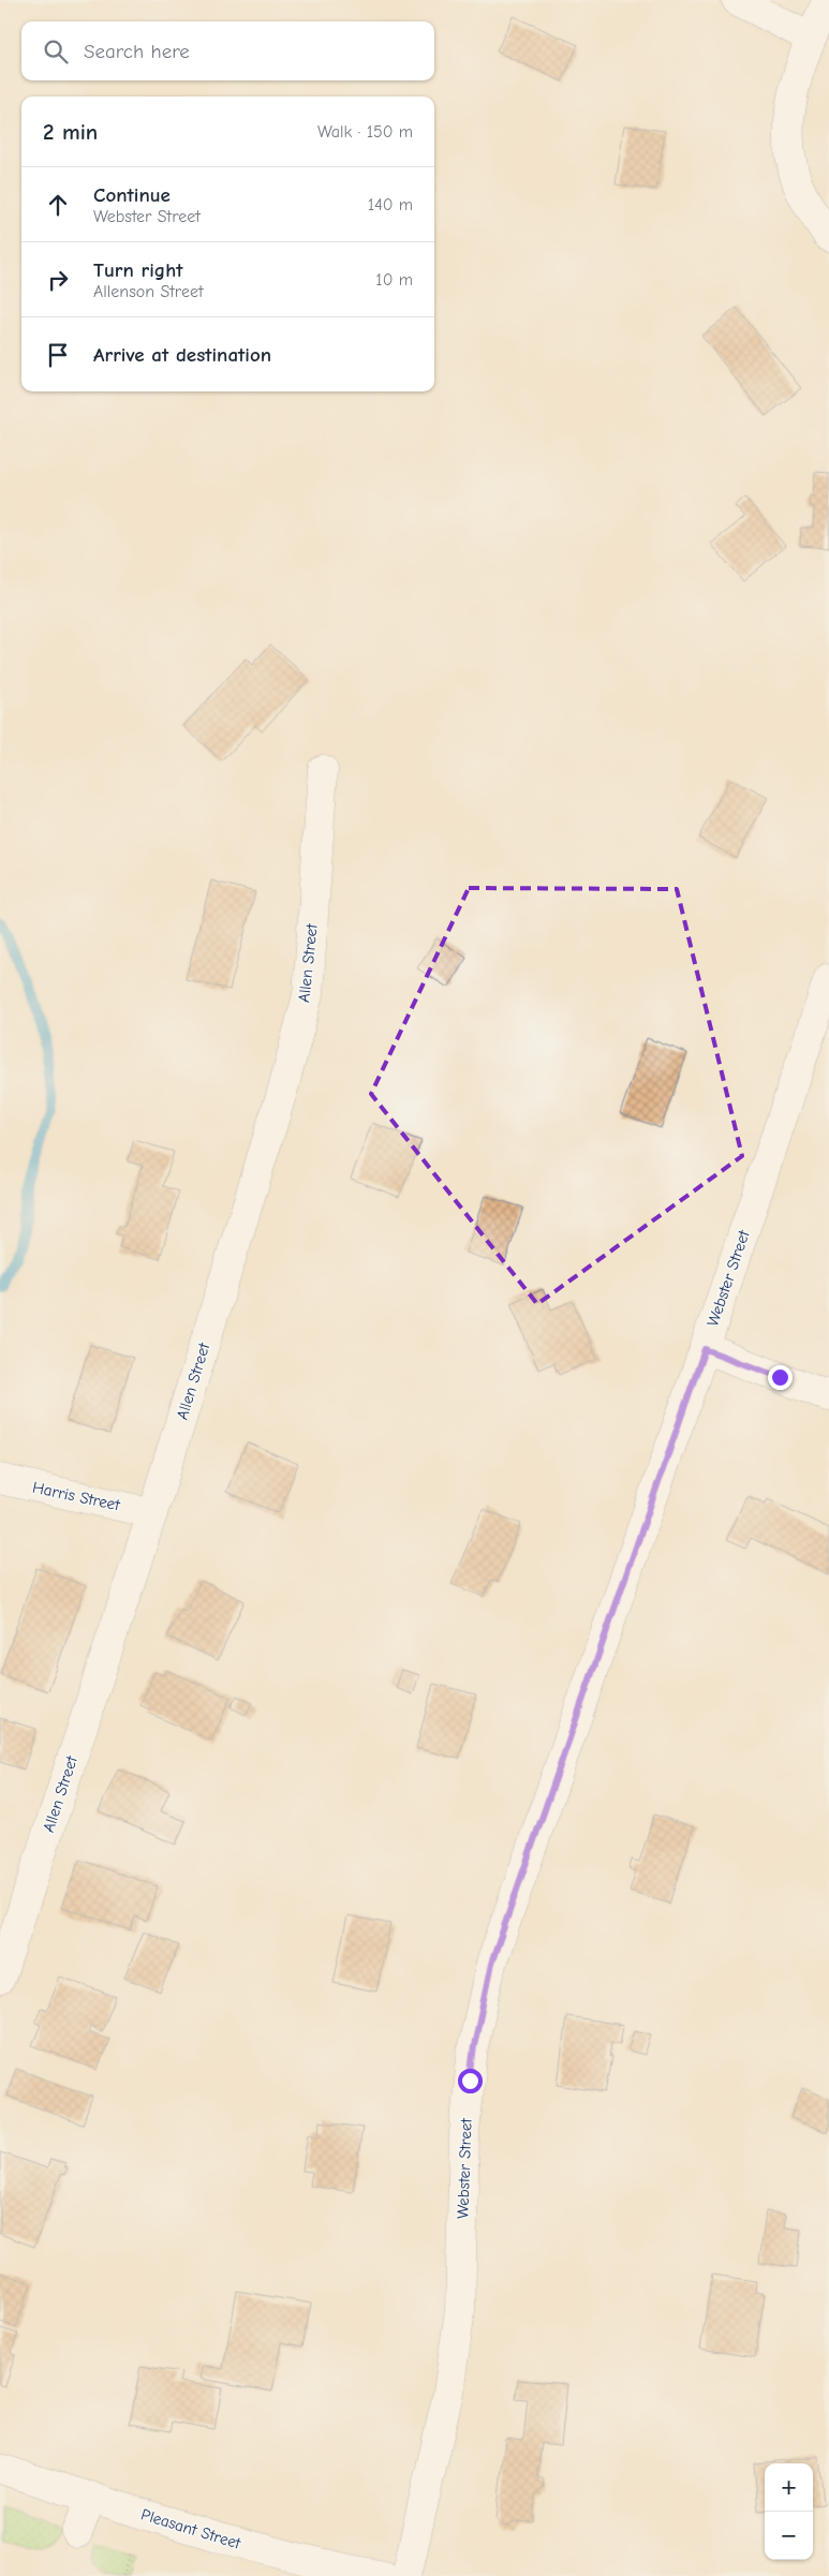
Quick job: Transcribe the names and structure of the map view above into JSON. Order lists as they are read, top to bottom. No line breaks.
{"streets":{"street":["Allen Street","Webster Street","Harris Street","Pleasant Street"]},"crossings":[["Allen Street","Harris Street"]],"page":{"search":"Search here","heading":["2 min","Walk · 150 m"],"list":[["Continue","Webster Street","140 m"],["Turn right","Allenson Street","10 m"],"Arrive at destination"],"map_buttons":["+","−"]}}
